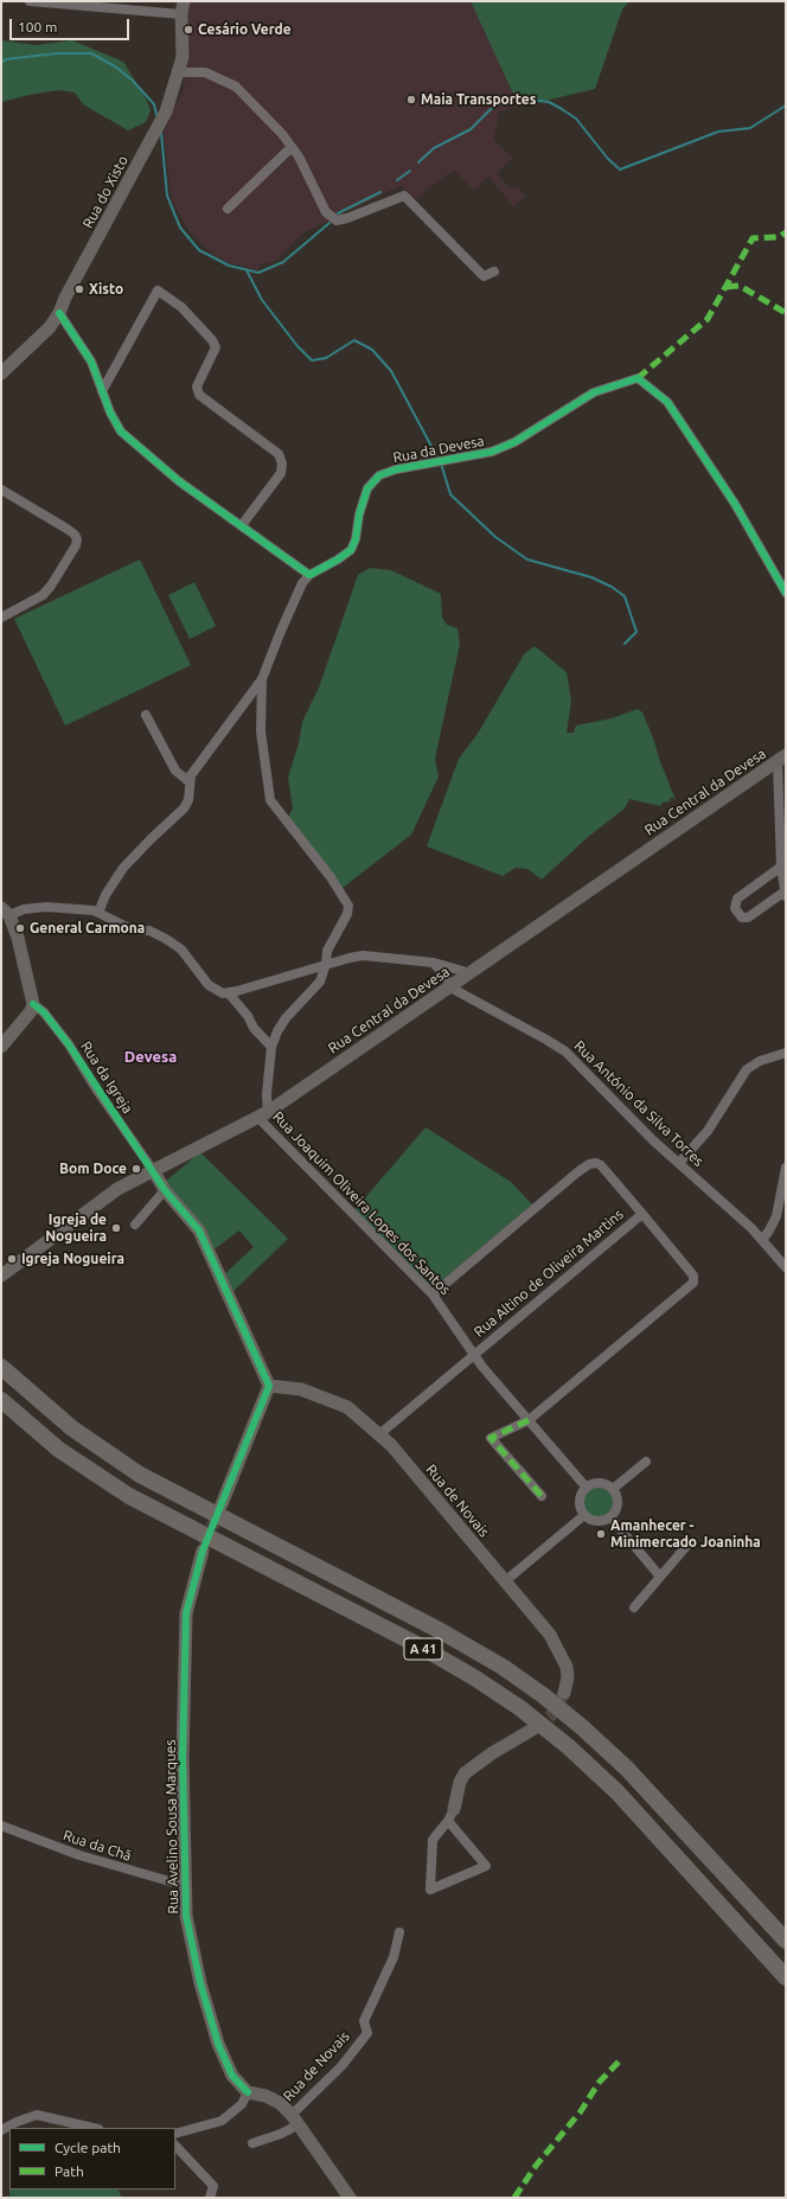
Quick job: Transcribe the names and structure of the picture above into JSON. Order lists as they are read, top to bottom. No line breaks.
{"streets":{"highway":["A 41"],"street":["Rua do Xisto","Rua da Devesa","Rua Central da Devesa","Rua da Igreja","Rua António da Silva Torres","Rua Joaquim Oliveira Lopes dos Santos","Rua Altino de Oliveira Martins","Rua de Novais","Rua Avelino Sousa Marques","Rua da Chã"]},"crossings":[["Rua Central da Devesa","Rua da Igreja"],["Rua Central da Devesa","Rua António da Silva Torres"],["Rua Central da Devesa","Rua Joaquim Oliveira Lopes dos Santos"],["Rua Joaquim Oliveira Lopes dos Santos","Rua Altino de Oliveira Martins"],["Rua Altino de Oliveira Martins","Rua de Novais"],["Rua Avelino Sousa Marques","Rua da Chã"]],"districts":["Devesa"],"places":["Cesário Verde","Maia Transportes","Xisto","General Carmona","Bom Doce","Igreja de Nogueira","Igreja Nogueira","Amanhecer - Minimercado Joaninha"],"legend":["Cycle path","Path"],"scale_bar":"100 m"}
